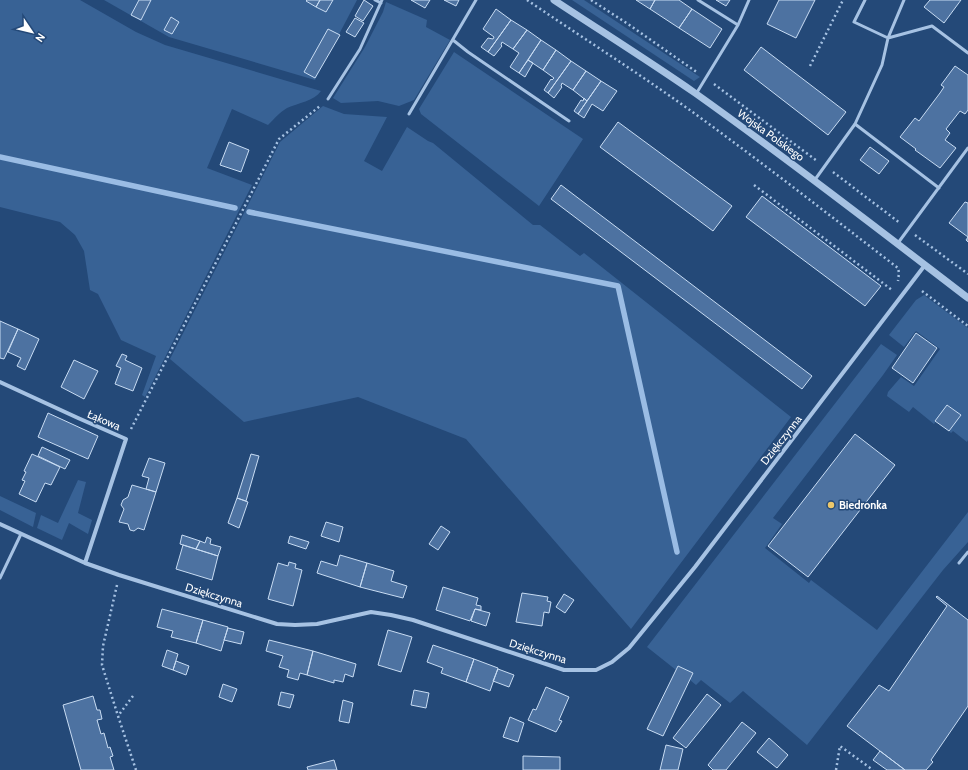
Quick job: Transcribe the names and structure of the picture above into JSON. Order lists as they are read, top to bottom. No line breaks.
{"streets":{"street":["Wojska Polskiego","Łąkowa","Dziękczynna"]},"crossings":[["Wojska Polskiego","Dziękczynna"],["Łąkowa","Dziękczynna"]],"places":["Biedronka"],"north":"bottom right"}
